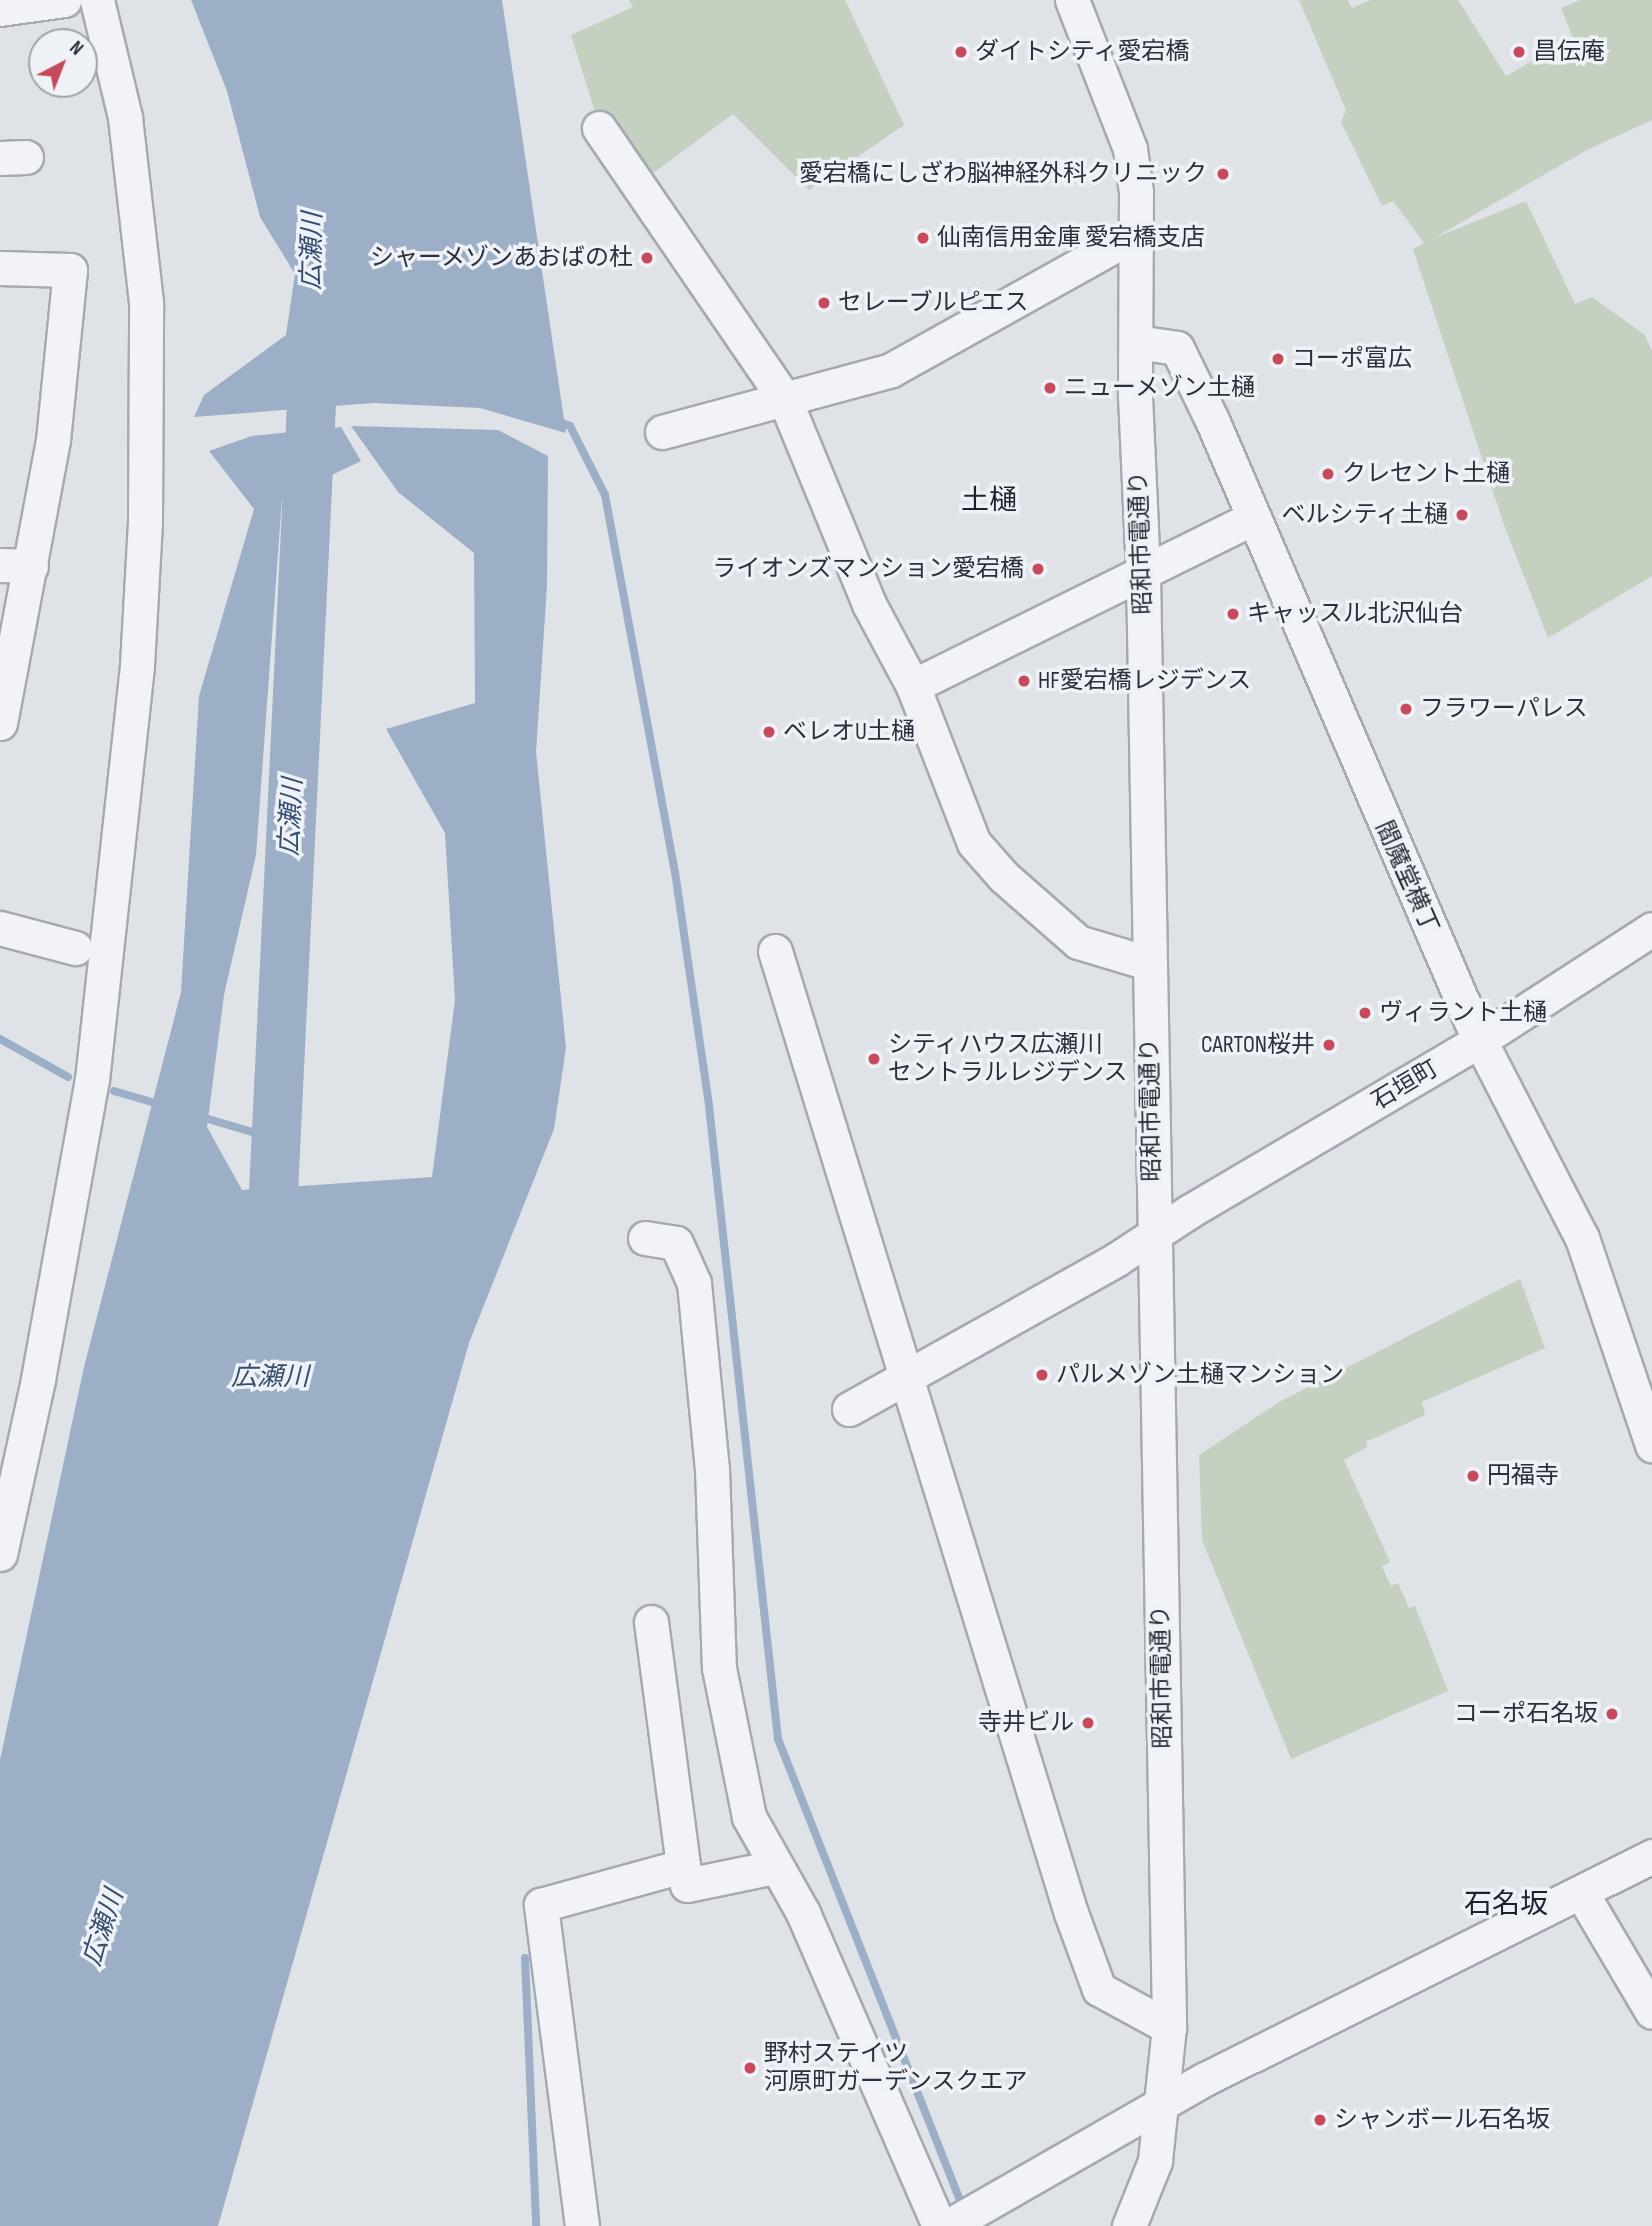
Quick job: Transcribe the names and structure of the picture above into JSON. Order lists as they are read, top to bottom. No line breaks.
{"streets":{"street":["昭和市電通り","閻魔堂横丁","石垣町"]},"crossings":[["昭和市電通り","閻魔堂横丁"],["昭和市電通り","石垣町"],["閻魔堂横丁","石垣町"]],"districts":["土樋","石名坂"],"water":["広瀬川"],"places":["ダイトシティ愛宕橋","昌伝庵","愛宕橋にしざわ脳神経外科クリニック","仙南信用金庫 愛宕橋支店","シャーメゾンあおばの杜","セレーブルピエス","コーポ富広","ニューメゾン土樋","クレセント土樋","ベルシティ土樋","ライオンズマンション愛宕橋","キャッスル北沢仙台","HF愛宕橋レジデンス","フラワーパレス","ベレオU土樋","ヴィラント土樋","CARTON桜井","シティハウス広瀬川 セントラルレジデンス","パルメゾン土樋マンション","円福寺","コーポ石名坂","寺井ビル","野村ステイツ 河原町ガーデンスクエア","シャンボール石名坂"],"north":"top right"}
